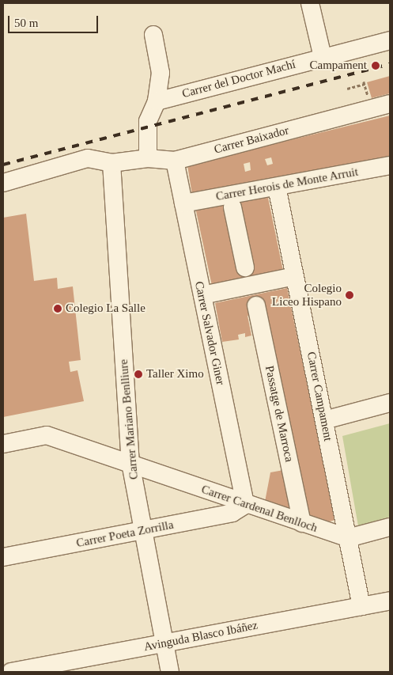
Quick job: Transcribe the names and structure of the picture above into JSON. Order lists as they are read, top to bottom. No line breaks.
{"streets":{"street":["Carrer del Doctor Machí","Carrer Baixador","Carrer Herois de Monte Arruit","Carrer Salvador Giner","Carrer Campament","Passatge de Marroca","Carrer Mariano Benlliure","Carrer Cardenal Benlloch","Carrer Poeta Zorrilla","Avinguda Blasco Ibáñez"]},"crossings":[["Carrer Baixador","Carrer Salvador Giner"],["Carrer Baixador","Carrer Mariano Benlliure"],["Carrer Herois de Monte Arruit","Carrer Salvador Giner"],["Carrer Herois de Monte Arruit","Carrer Campament"],["Carrer Herois de Monte Arruit","Passatge de Marroca"],["Carrer Salvador Giner","Carrer Cardenal Benlloch"],["Carrer Salvador Giner","Carrer Poeta Zorrilla"],["Carrer Campament","Carrer Cardenal Benlloch"],["Carrer Campament","Avinguda Blasco Ibáñez"],["Passatge de Marroca","Carrer Cardenal Benlloch"],["Carrer Mariano Benlliure","Carrer Cardenal Benlloch"],["Carrer Mariano Benlliure","Carrer Poeta Zorrilla"],["Carrer Mariano Benlliure","Avinguda Blasco Ibáñez"],["Carrer Cardenal Benlloch","Carrer Poeta Zorrilla"]],"places":["Campament","Colegio Liceo Hispano","Colegio La Salle","Taller Ximo"],"scale_bar":"50 m"}
